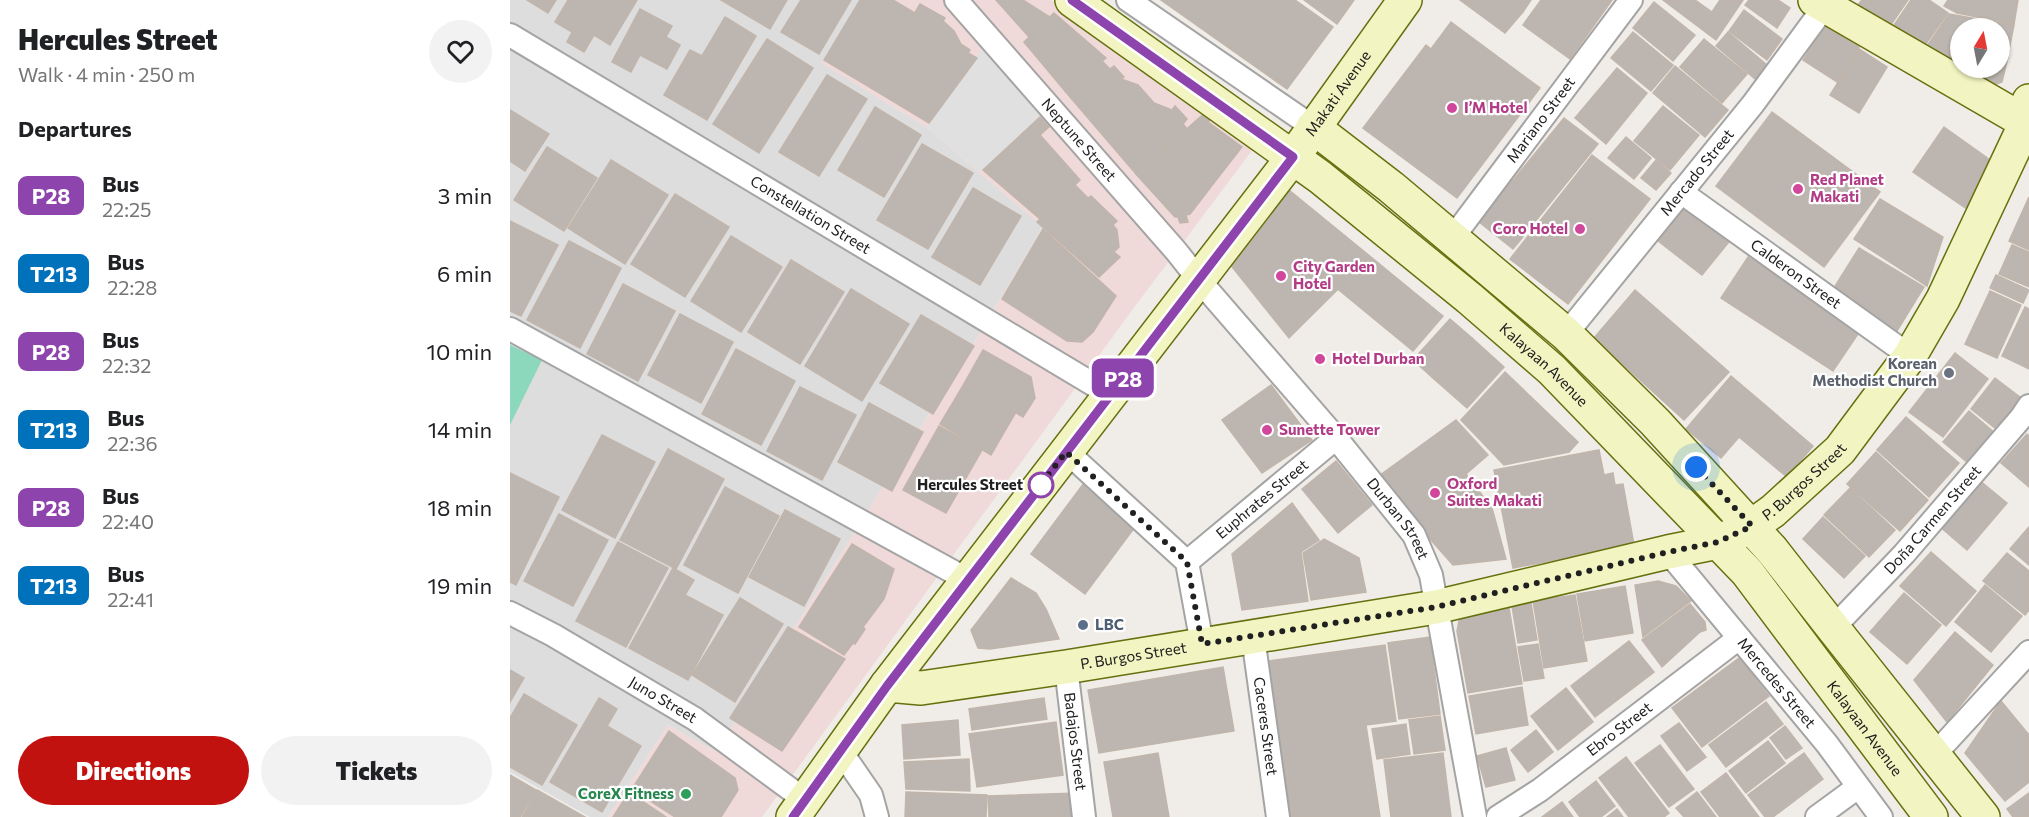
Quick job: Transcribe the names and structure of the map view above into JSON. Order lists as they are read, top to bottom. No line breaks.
{"streets":{"main road":["Makati Avenue","Kalayaan Avenue","P. Burgos Street"],"street":["Mariano Street","Neptune Street","Mercado Street","Constellation Street","Calderon Street","Euphrates Street","Doña Carmen Street","Durban Street","Mercedes Street","Juno Street","Caceres Street","Ebro Street","Badajos Street"]},"crossings":[["Makati Avenue","Neptune Street"],["Makati Avenue","Constellation Street"],["Makati Avenue","Kalayaan Avenue"],["Makati Avenue","P. Burgos Street"],["Makati Avenue","Durban Street"],["Makati Avenue","Juno Street"],["Neptune Street","Durban Street"],["Mercado Street","Calderon Street"],["Calderon Street","P. Burgos Street"],["Kalayaan Avenue","P. Burgos Street"],["P. Burgos Street","Durban Street"],["P. Burgos Street","Mercedes Street"],["P. Burgos Street","Caceres Street"],["P. Burgos Street","Badajos Street"],["Euphrates Street","Durban Street"],["Mercedes Street","Ebro Street"]],"places":["I’M Hotel","Red Planet Makati","Coro Hotel","City Garden Hotel","Hotel Durban","Korean Methodist Church","Sunette Tower","Hercules Street","Oxford Suites Makati","LBC","CoreX Fitness"],"lines":["bus line P28"],"north":"top","page":{"heading":[["Hercules Street","Walk · 4 min · 250 m"],"Departures"],"on_map":"P28","list":[{"mark":"P28","name":"Bus","note":"22:25","value":"3 min"},{"mark":"T213","name":"Bus","note":"22:28","value":"6 min"},{"mark":"P28","name":"Bus","note":"22:32","value":"10 min"},{"mark":"T213","name":"Bus","note":"22:36","value":"14 min"},{"mark":"P28","name":"Bus","note":"22:40","value":"18 min"},{"mark":"T213","name":"Bus","note":"22:41","value":"19 min"}],"buttons":["Directions","Tickets"]}}
